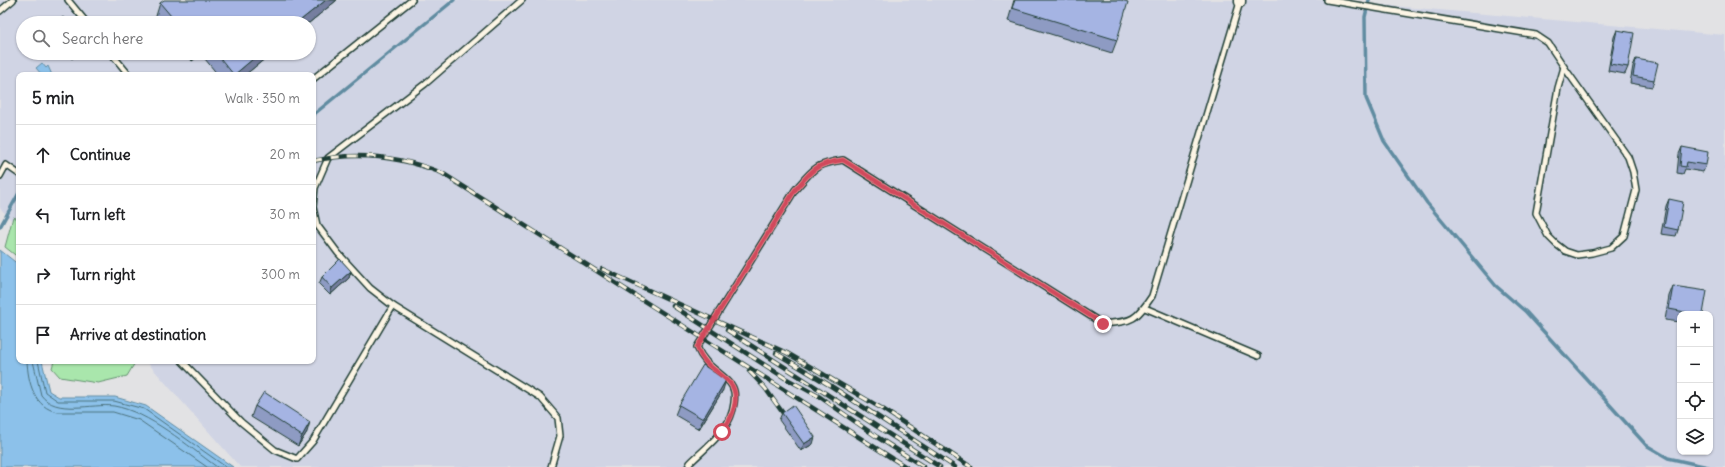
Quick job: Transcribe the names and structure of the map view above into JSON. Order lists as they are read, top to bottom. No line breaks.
{"page":{"search":"Search here","heading":["5 min","Walk · 350 m"],"list":[["Continue","20 m"],["Turn left","30 m"],["Turn right","300 m"],"Arrive at destination"],"map_buttons":["+","−"]}}
